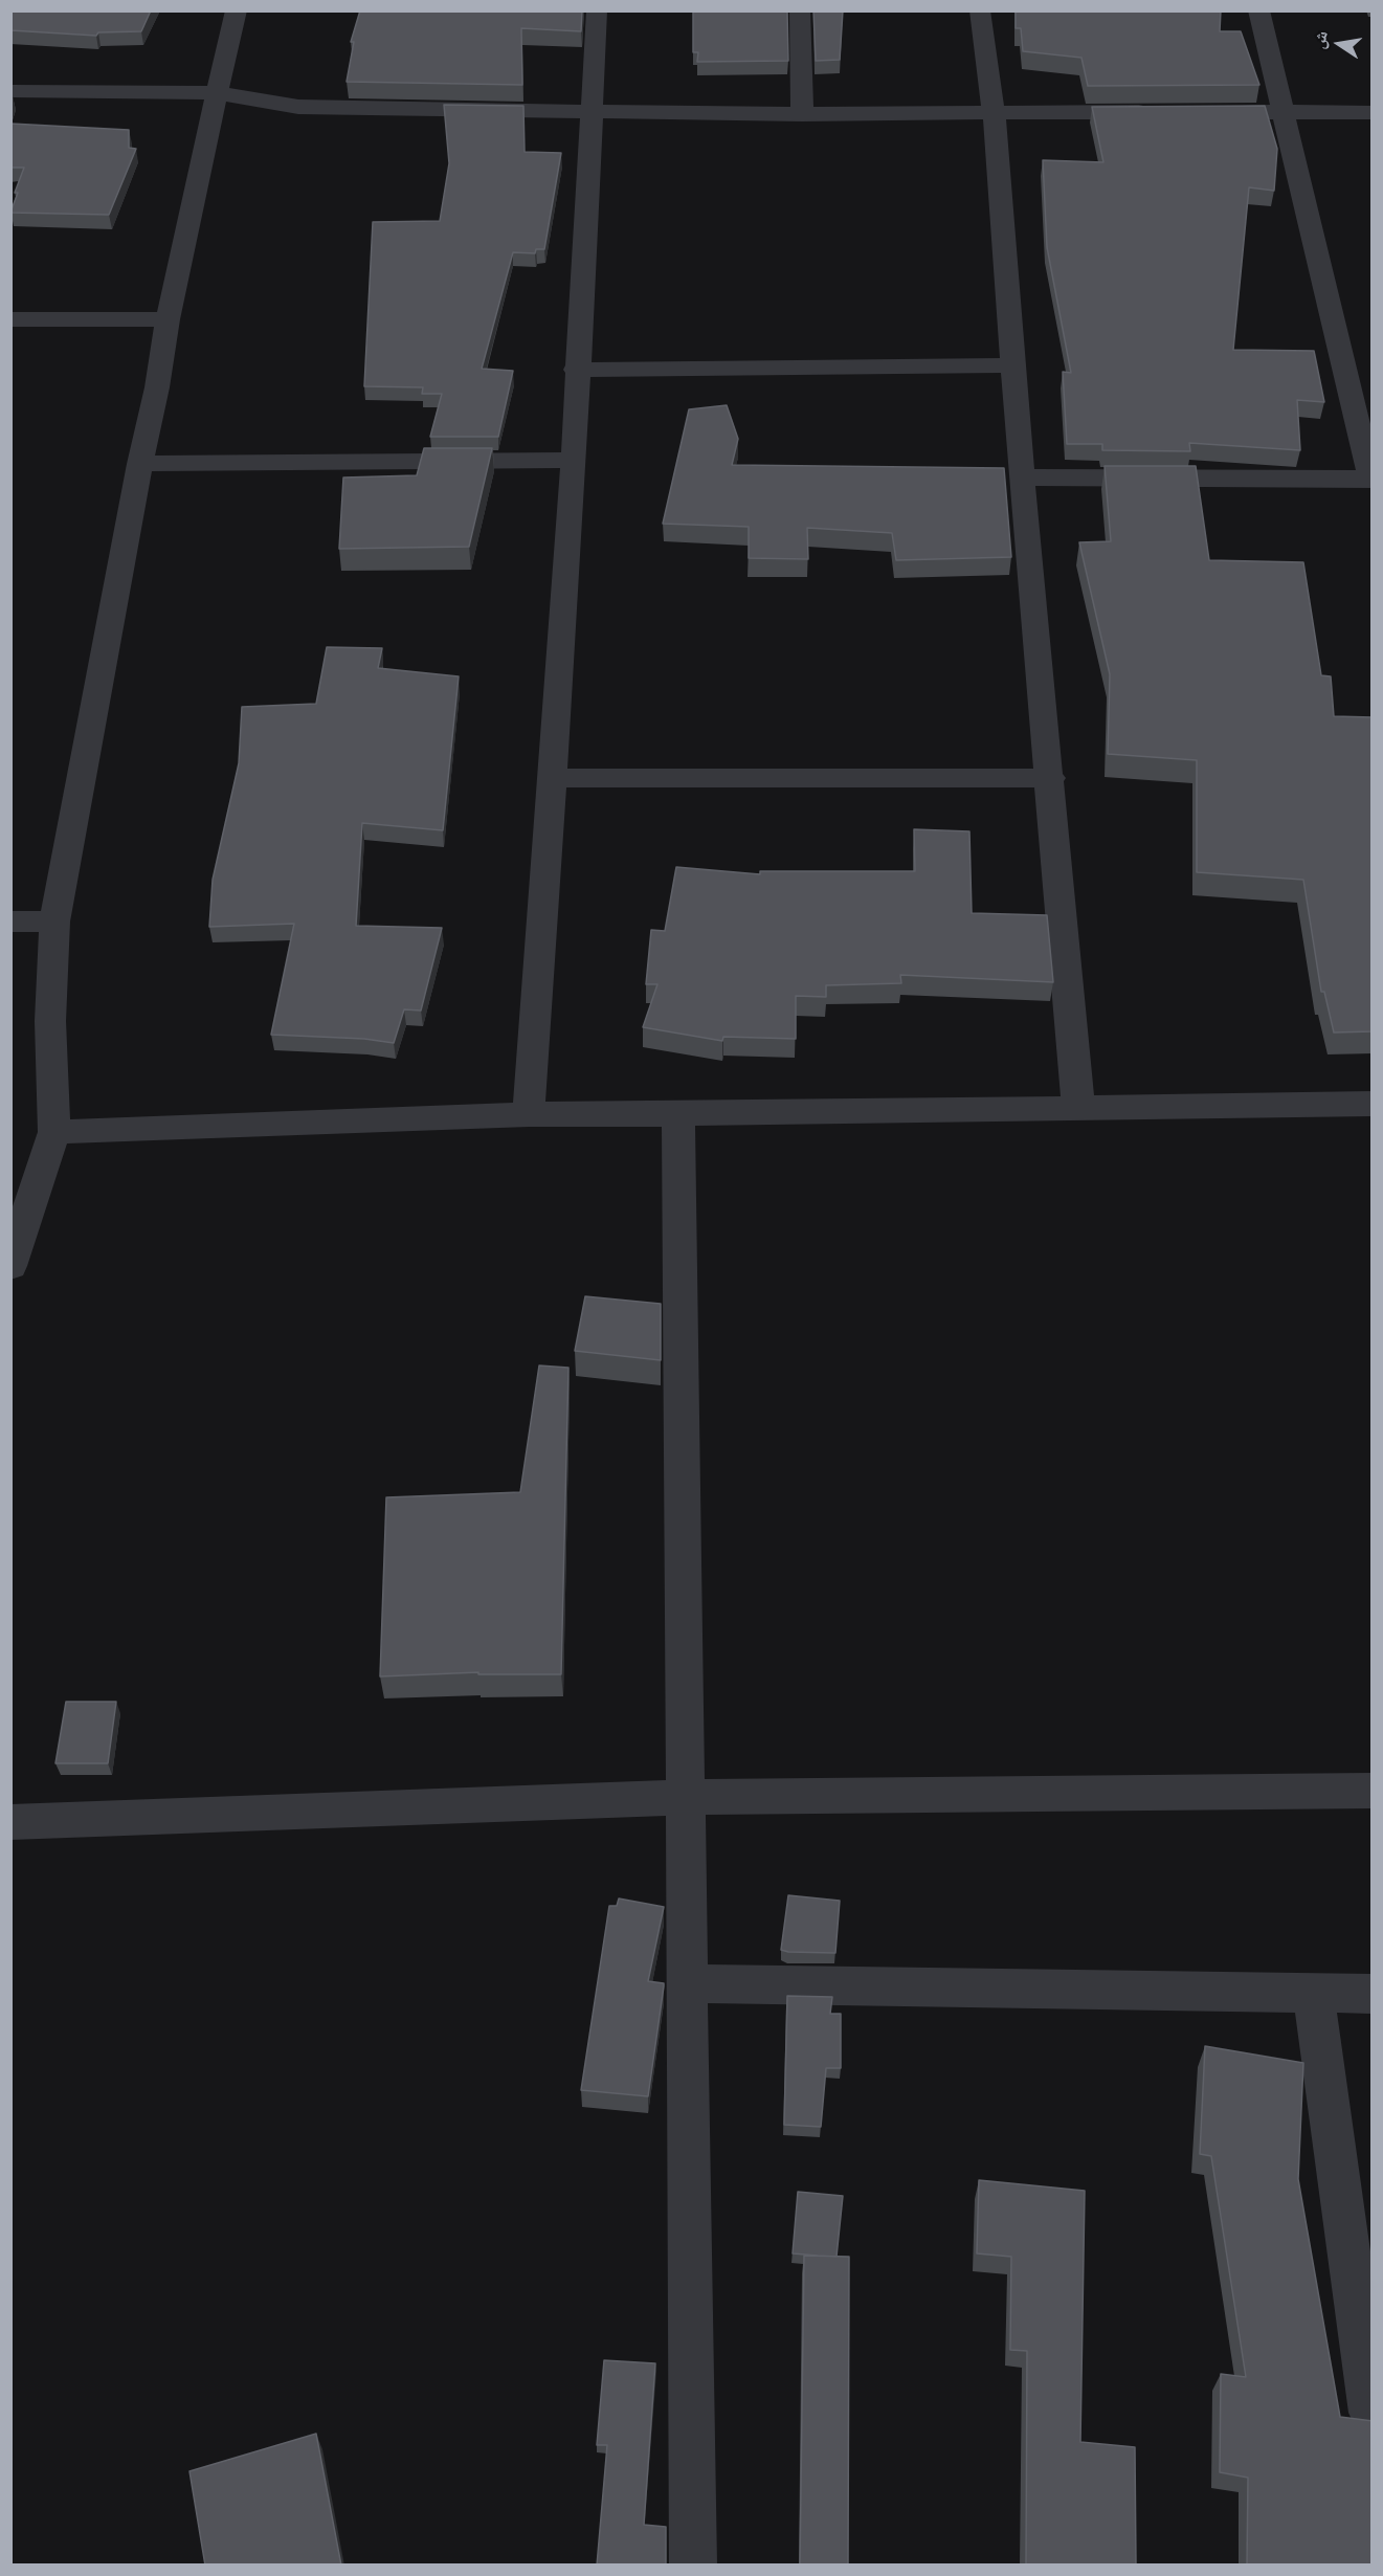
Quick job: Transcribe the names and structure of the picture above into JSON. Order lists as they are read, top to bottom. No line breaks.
{"north":"left"}
